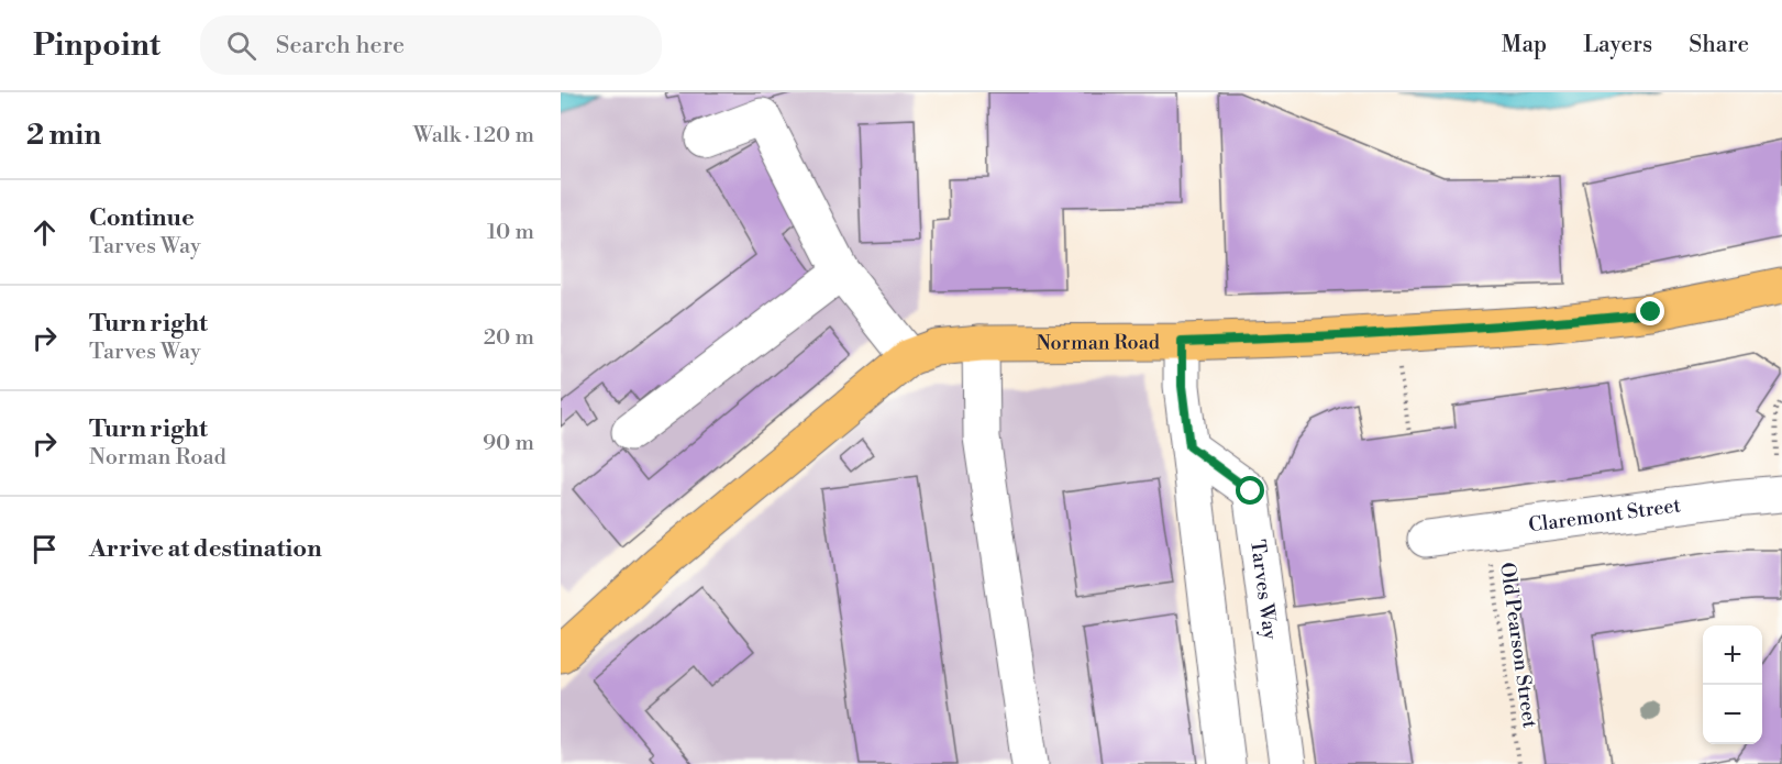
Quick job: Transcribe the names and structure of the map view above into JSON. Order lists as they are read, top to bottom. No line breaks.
{"streets":{"main road":["Norman Road"],"street":["Claremont Street","Tarves Way"],"path":["Old Pearson Street"]},"crossings":[["Claremont Street","Old Pearson Street"]],"page":{"header":"Pinpoint","search":"Search here","nav":["Map","Layers","Share"],"heading":["2 min","Walk · 120 m"],"list":[["Continue","Tarves Way","10 m"],["Turn right","Tarves Way","20 m"],["Turn right","Norman Road","90 m"],"Arrive at destination"],"map_buttons":["+","−"]}}
